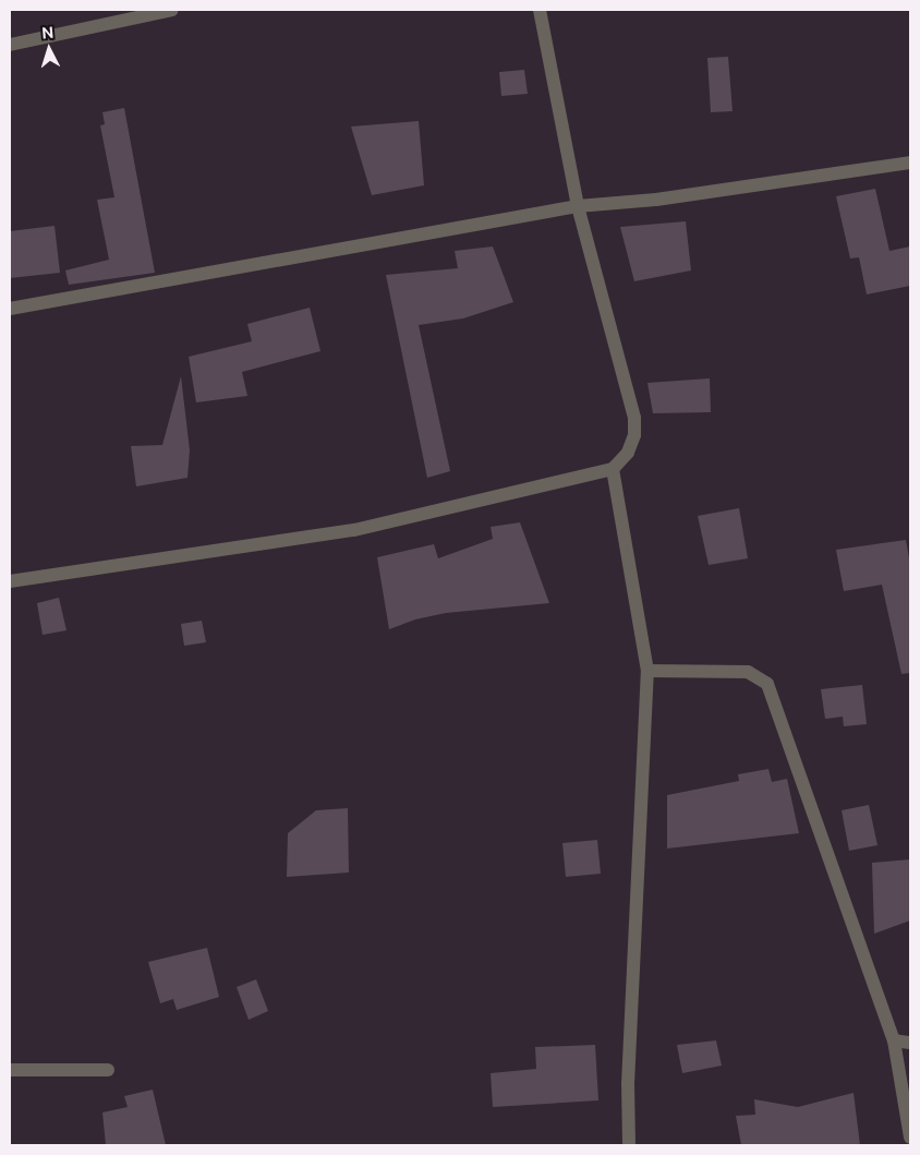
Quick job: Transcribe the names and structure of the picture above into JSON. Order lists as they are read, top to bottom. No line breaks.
{"north":"top"}
